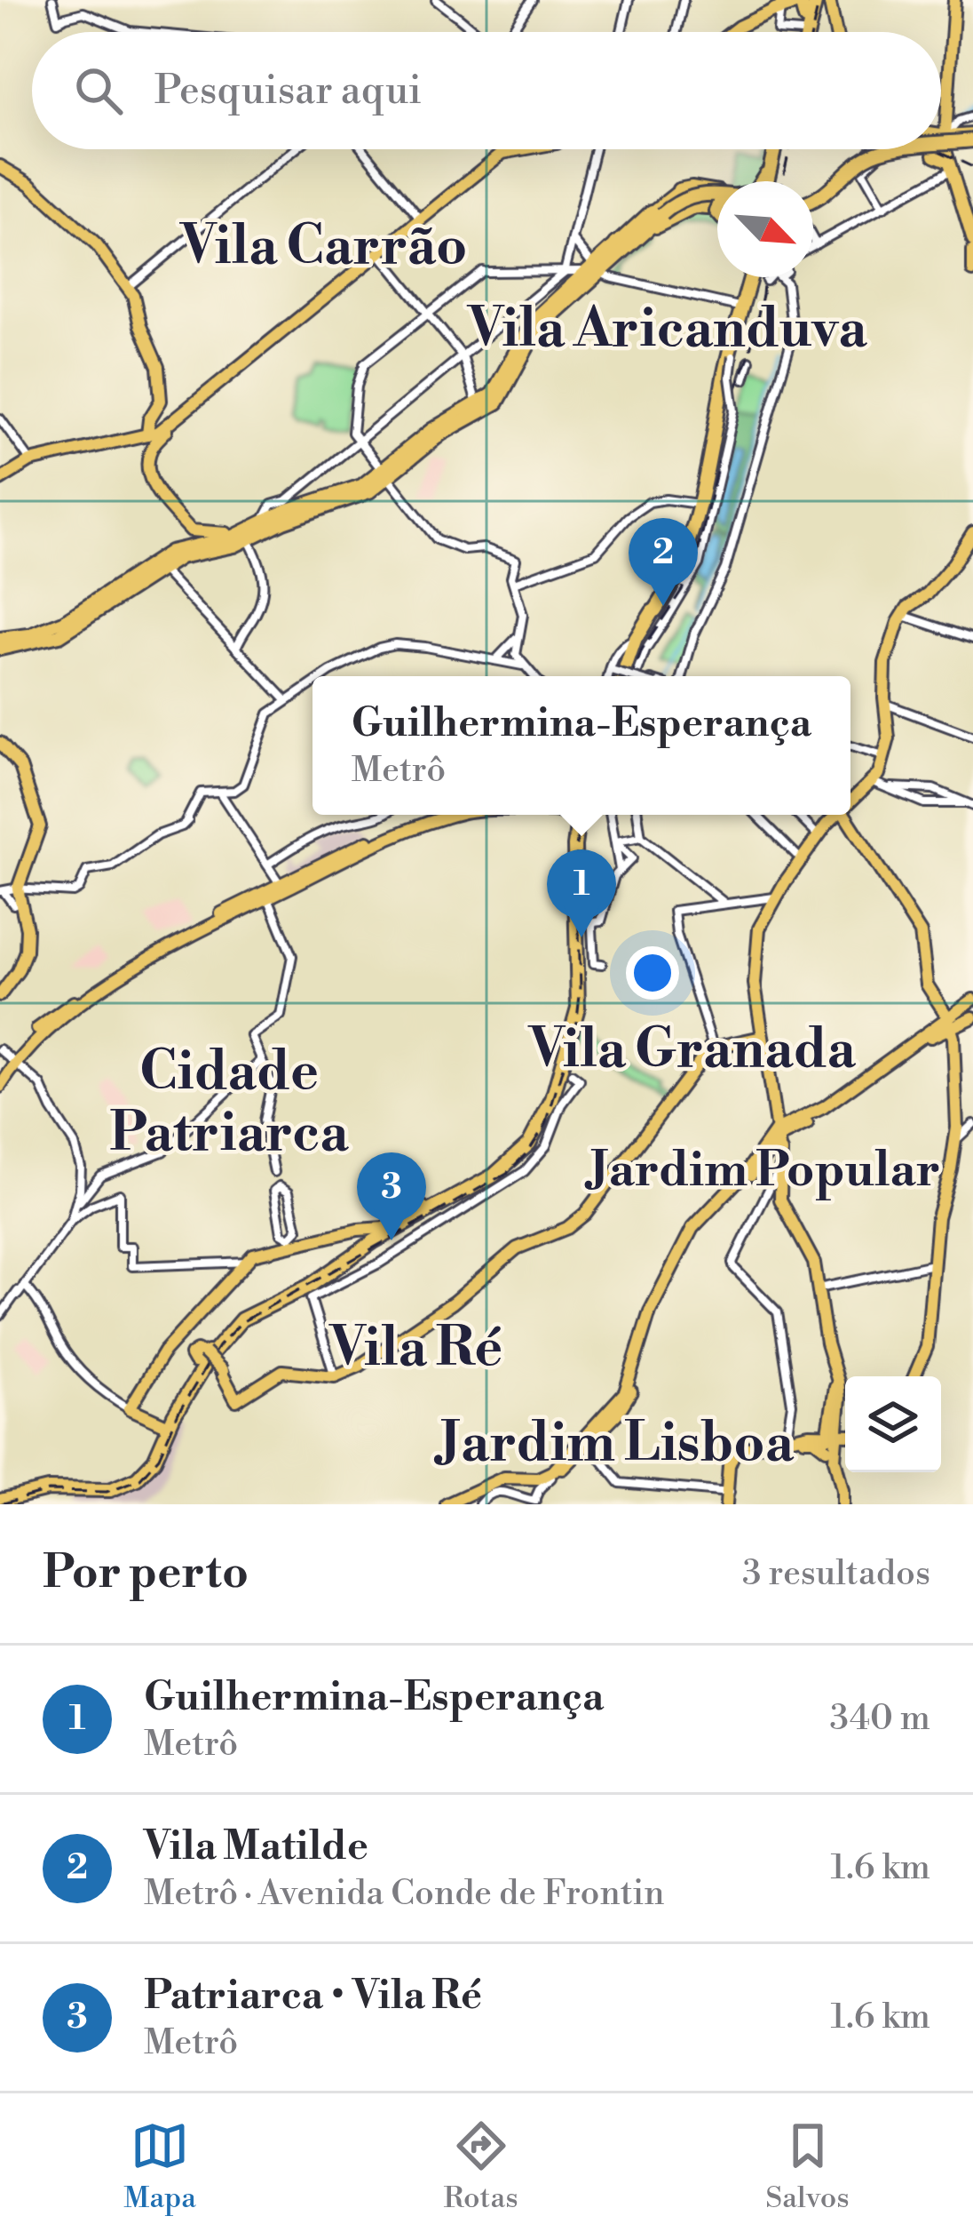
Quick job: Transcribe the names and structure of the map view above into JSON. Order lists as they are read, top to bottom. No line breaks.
{"districts":["Vila Carrão","Vila Aricanduva","Vila Granada","Cidade Patriarca","Jardim Popular","Vila Ré","Jardim Lisboa"],"north":"bottom right","page":{"search":"Pesquisar aqui","pins":["2","1","3"],"popup":["Guilhermina-Esperança","Metrô"],"heading":["Por perto","3 resultados"],"list":[{"mark":"1","name":"Guilhermina-Esperança","note":"Metrô","value":"340 m"},{"mark":"2","name":"Vila Matilde","note":"Metrô · Avenida Conde de Frontin","value":"1.6 km"},{"mark":"3","name":"Patriarca • Vila Ré","note":"Metrô","value":"1.6 km"}],"nav":["Mapa","Rotas","Salvos"]}}
